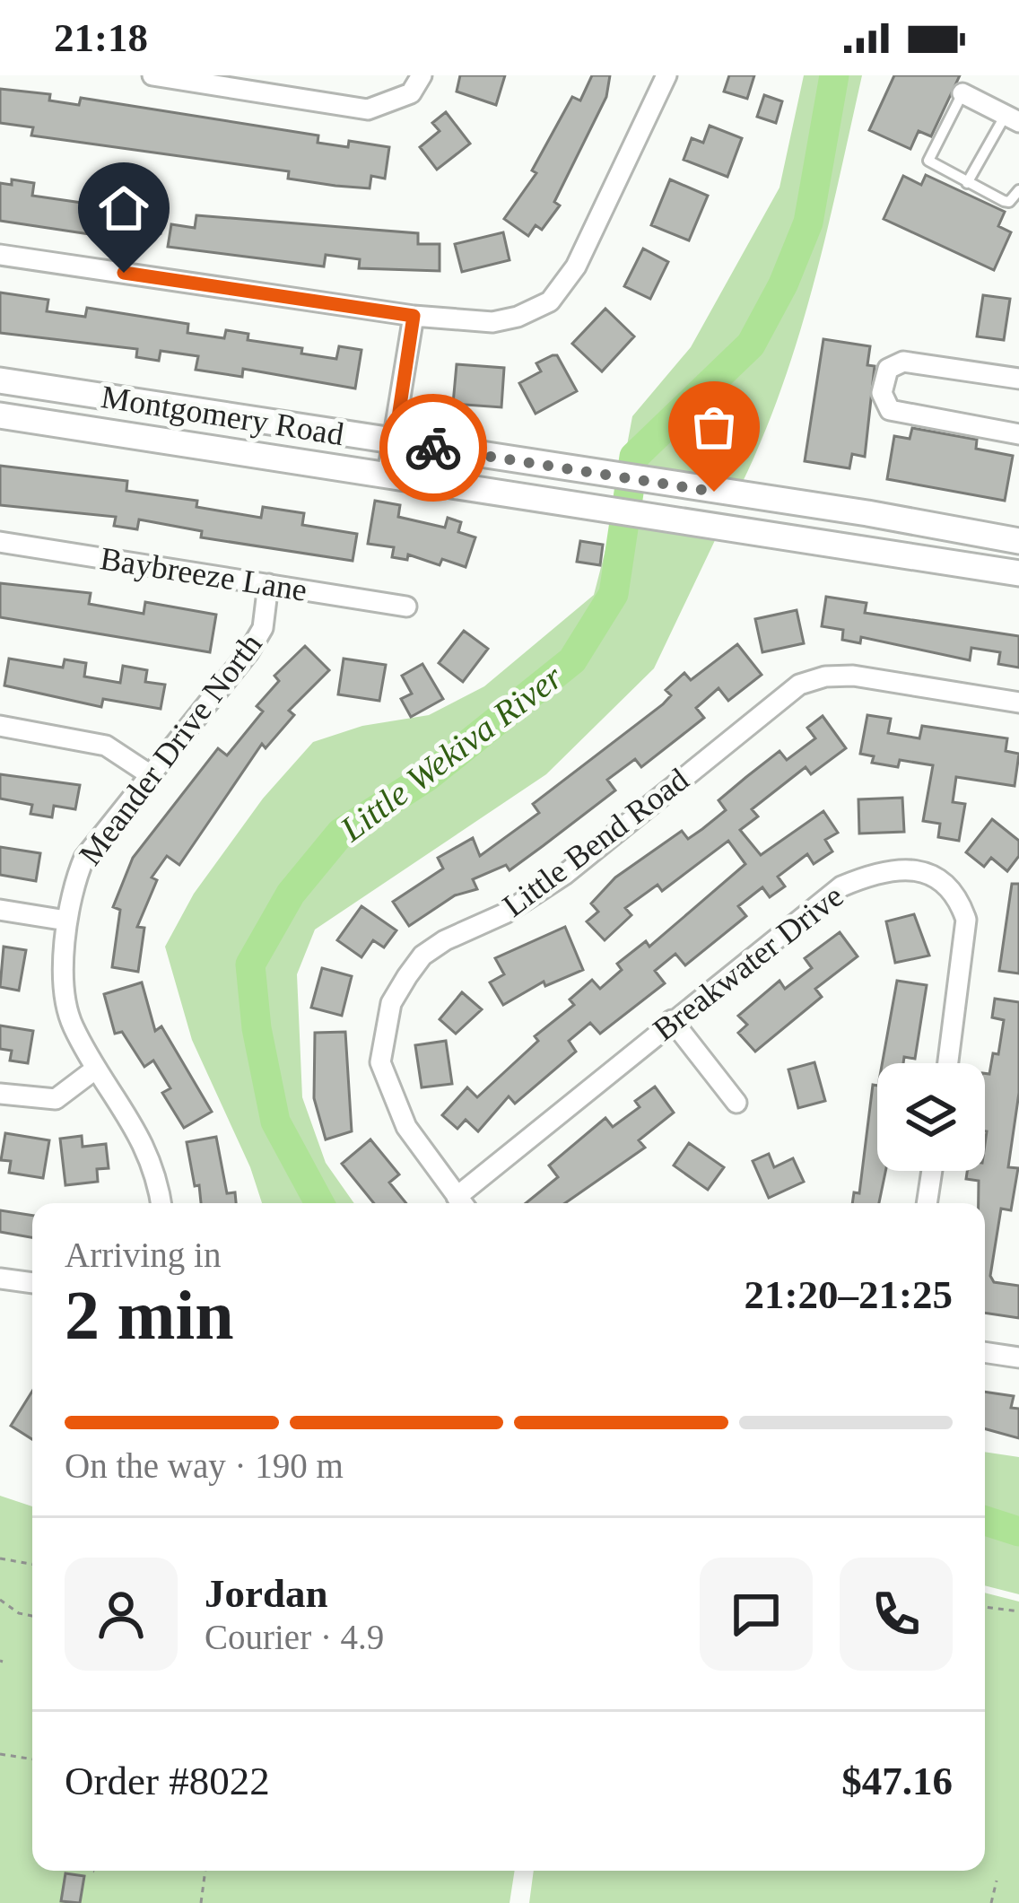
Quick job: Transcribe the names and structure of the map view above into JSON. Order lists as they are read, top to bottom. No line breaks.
{"streets":{"main road":["Montgomery Road"],"street":["Baybreeze Lane","Meander Drive North","Little Bend Road","Breakwater Drive"]},"crossings":[["Baybreeze Lane","Meander Drive North"]],"water":["Little Wekiva River"],"page":{"status":"21:18","heading":["2 min","Arriving in","21:20–21:25"],"panel":["Jordan","Courier · 4.9","Order #8022","$47.16"],"bar":"On the way · 190 m"}}
